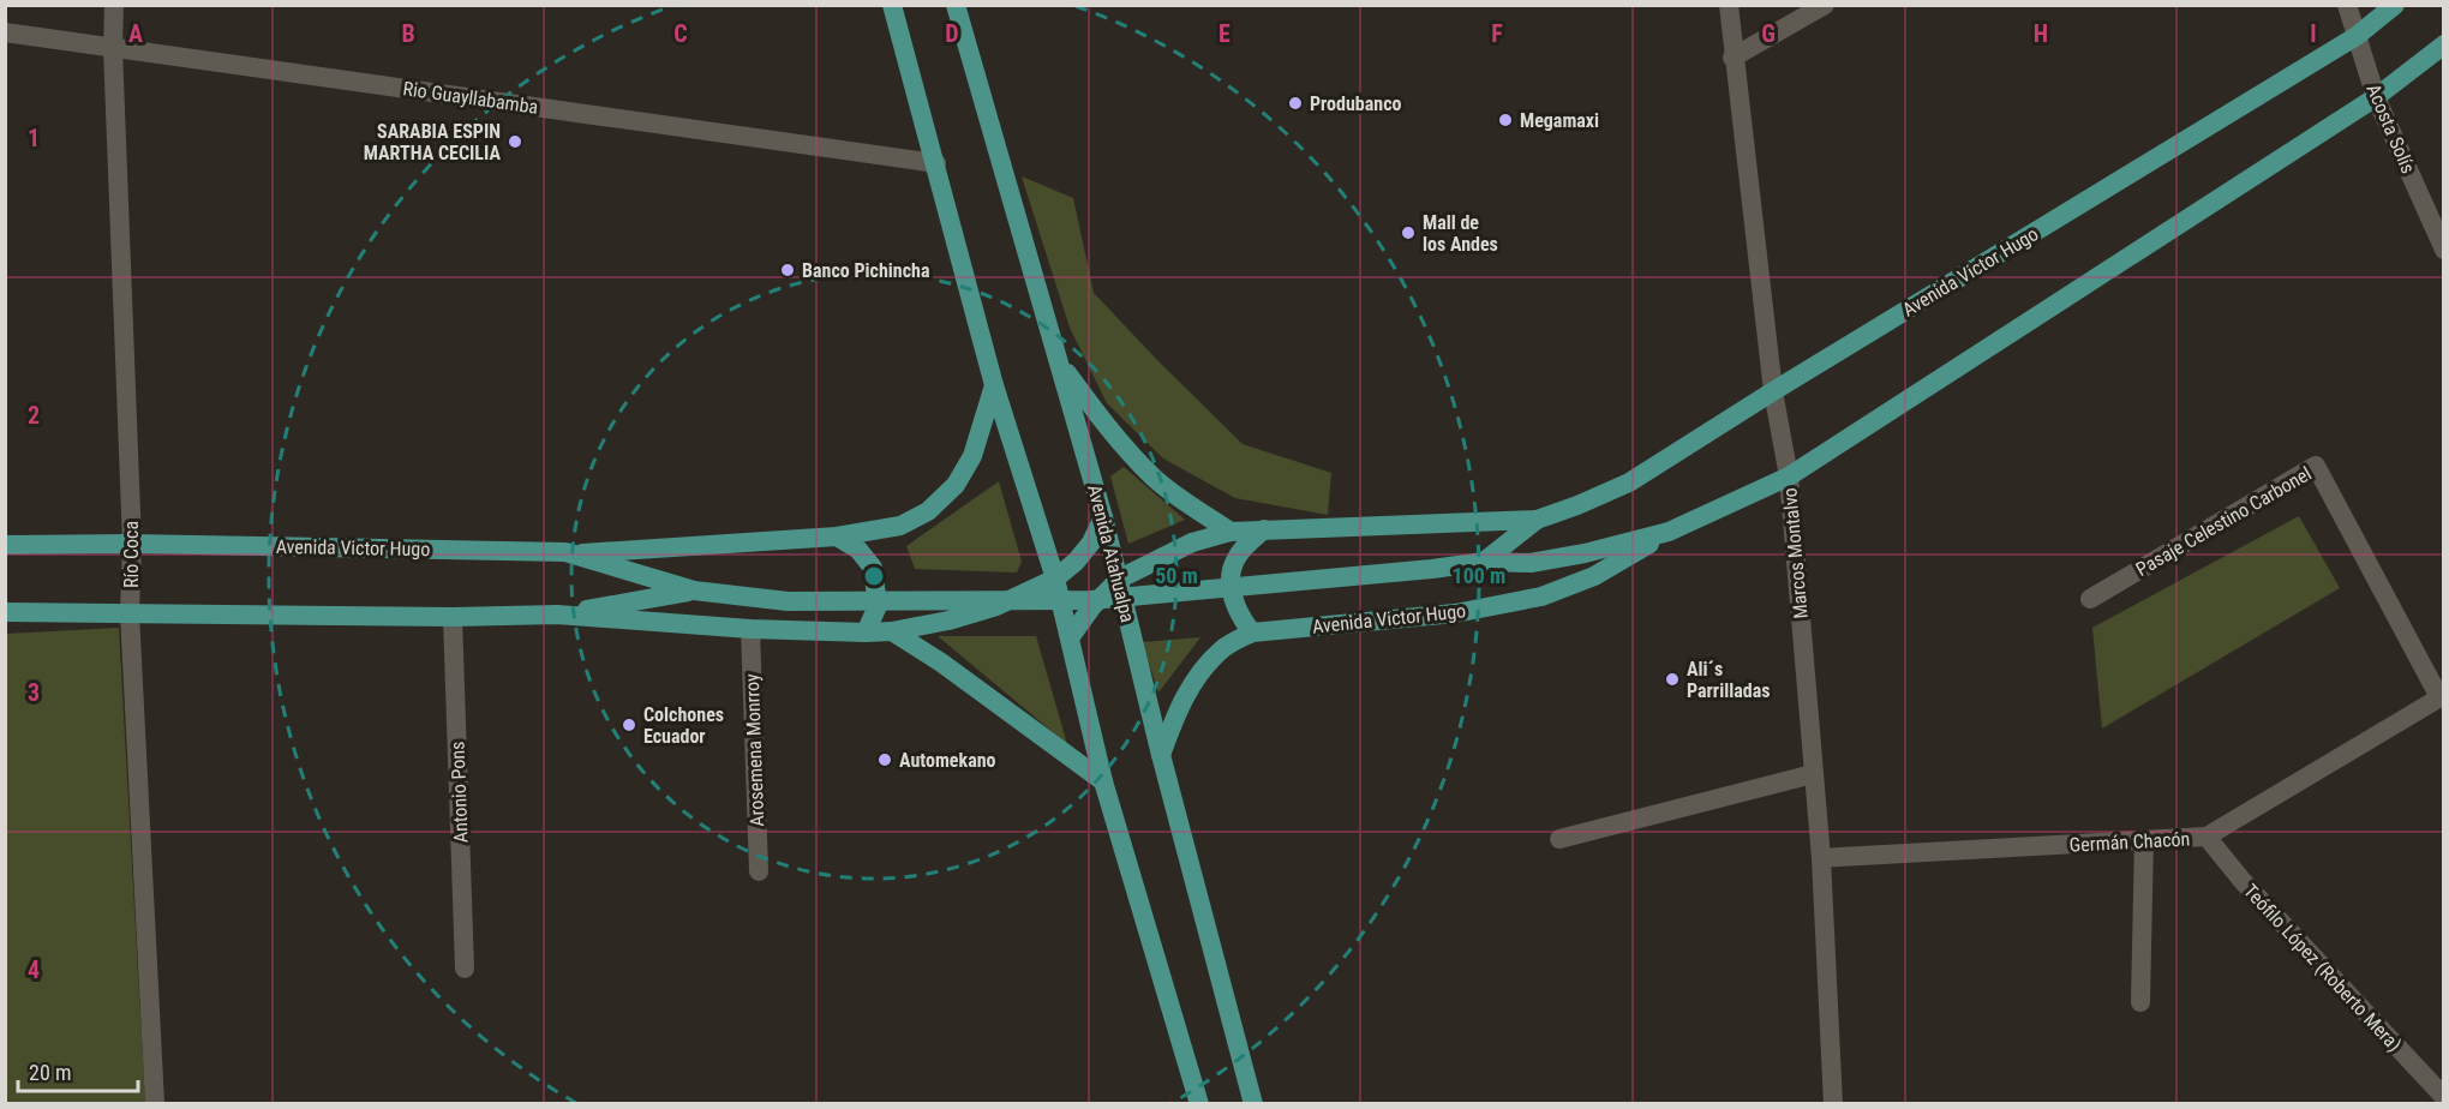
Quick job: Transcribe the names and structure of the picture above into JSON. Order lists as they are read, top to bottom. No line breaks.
{"streets":{"main road":["Avenida Victor Hugo","Avenida Atahualpa"],"street":["Rio Guayllabamba","Acosta Solís","Pasaje Celestino Carbonel","Marcos Montalvo","Río Coca","Arosemena Monrroy","Antonio Pons","Germán Chacón","Teófilo López (Roberto Mera)"]},"crossings":[["Rio Guayllabamba","Río Coca"],["Acosta Solís","Avenida Victor Hugo"],["Avenida Victor Hugo","Avenida Atahualpa"],["Avenida Victor Hugo","Marcos Montalvo"],["Avenida Victor Hugo","Río Coca"],["Avenida Victor Hugo","Arosemena Monrroy"],["Avenida Victor Hugo","Antonio Pons"],["Pasaje Celestino Carbonel","Germán Chacón"],["Marcos Montalvo","Germán Chacón"],["Germán Chacón","Teófilo López (Roberto Mera)"]],"places":["Produbanco","Megamaxi","SARABIA ESPIN MARTHA CECILIA","Mall de los Andes","Banco Pichincha","Ali´s Parrilladas","Colchones Ecuador","Automekano"],"scale_bar":"20 m","grid":{"columns":["A","B","C","D","E","F","G","H","I"],"rows":["1","2","3","4"]},"rings":["50 m","100 m"]}
